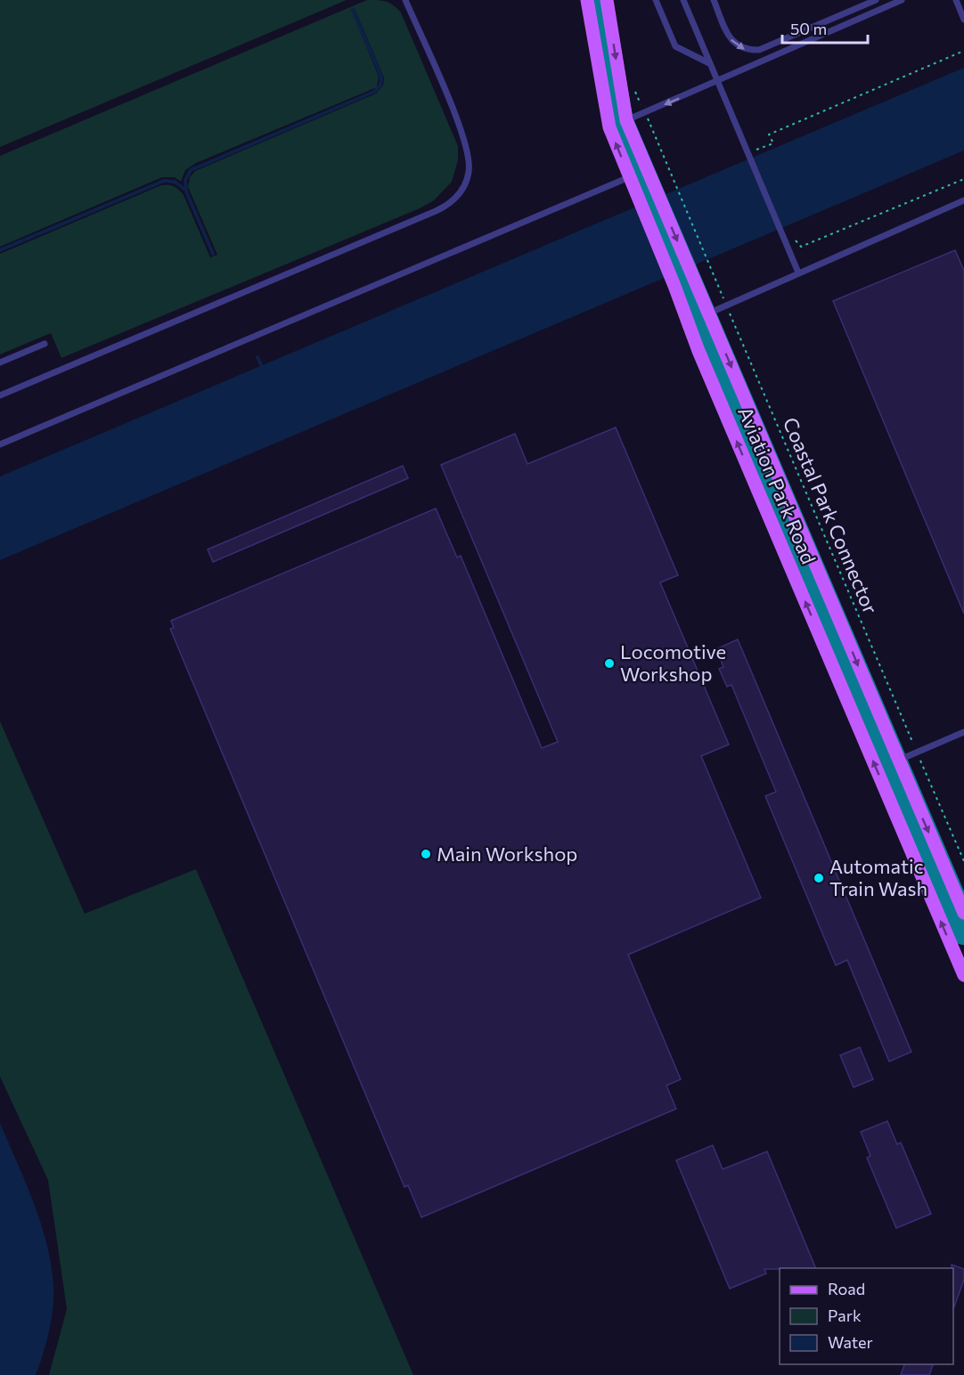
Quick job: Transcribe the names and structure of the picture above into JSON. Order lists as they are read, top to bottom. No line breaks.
{"streets":{"main road":["Aviation Park Road"],"path":["Coastal Park Connector"]},"places":["Locomotive Workshop","Main Workshop","Automatic Train Wash"],"legend":["Road","Park","Water"],"scale_bar":"50 m"}
